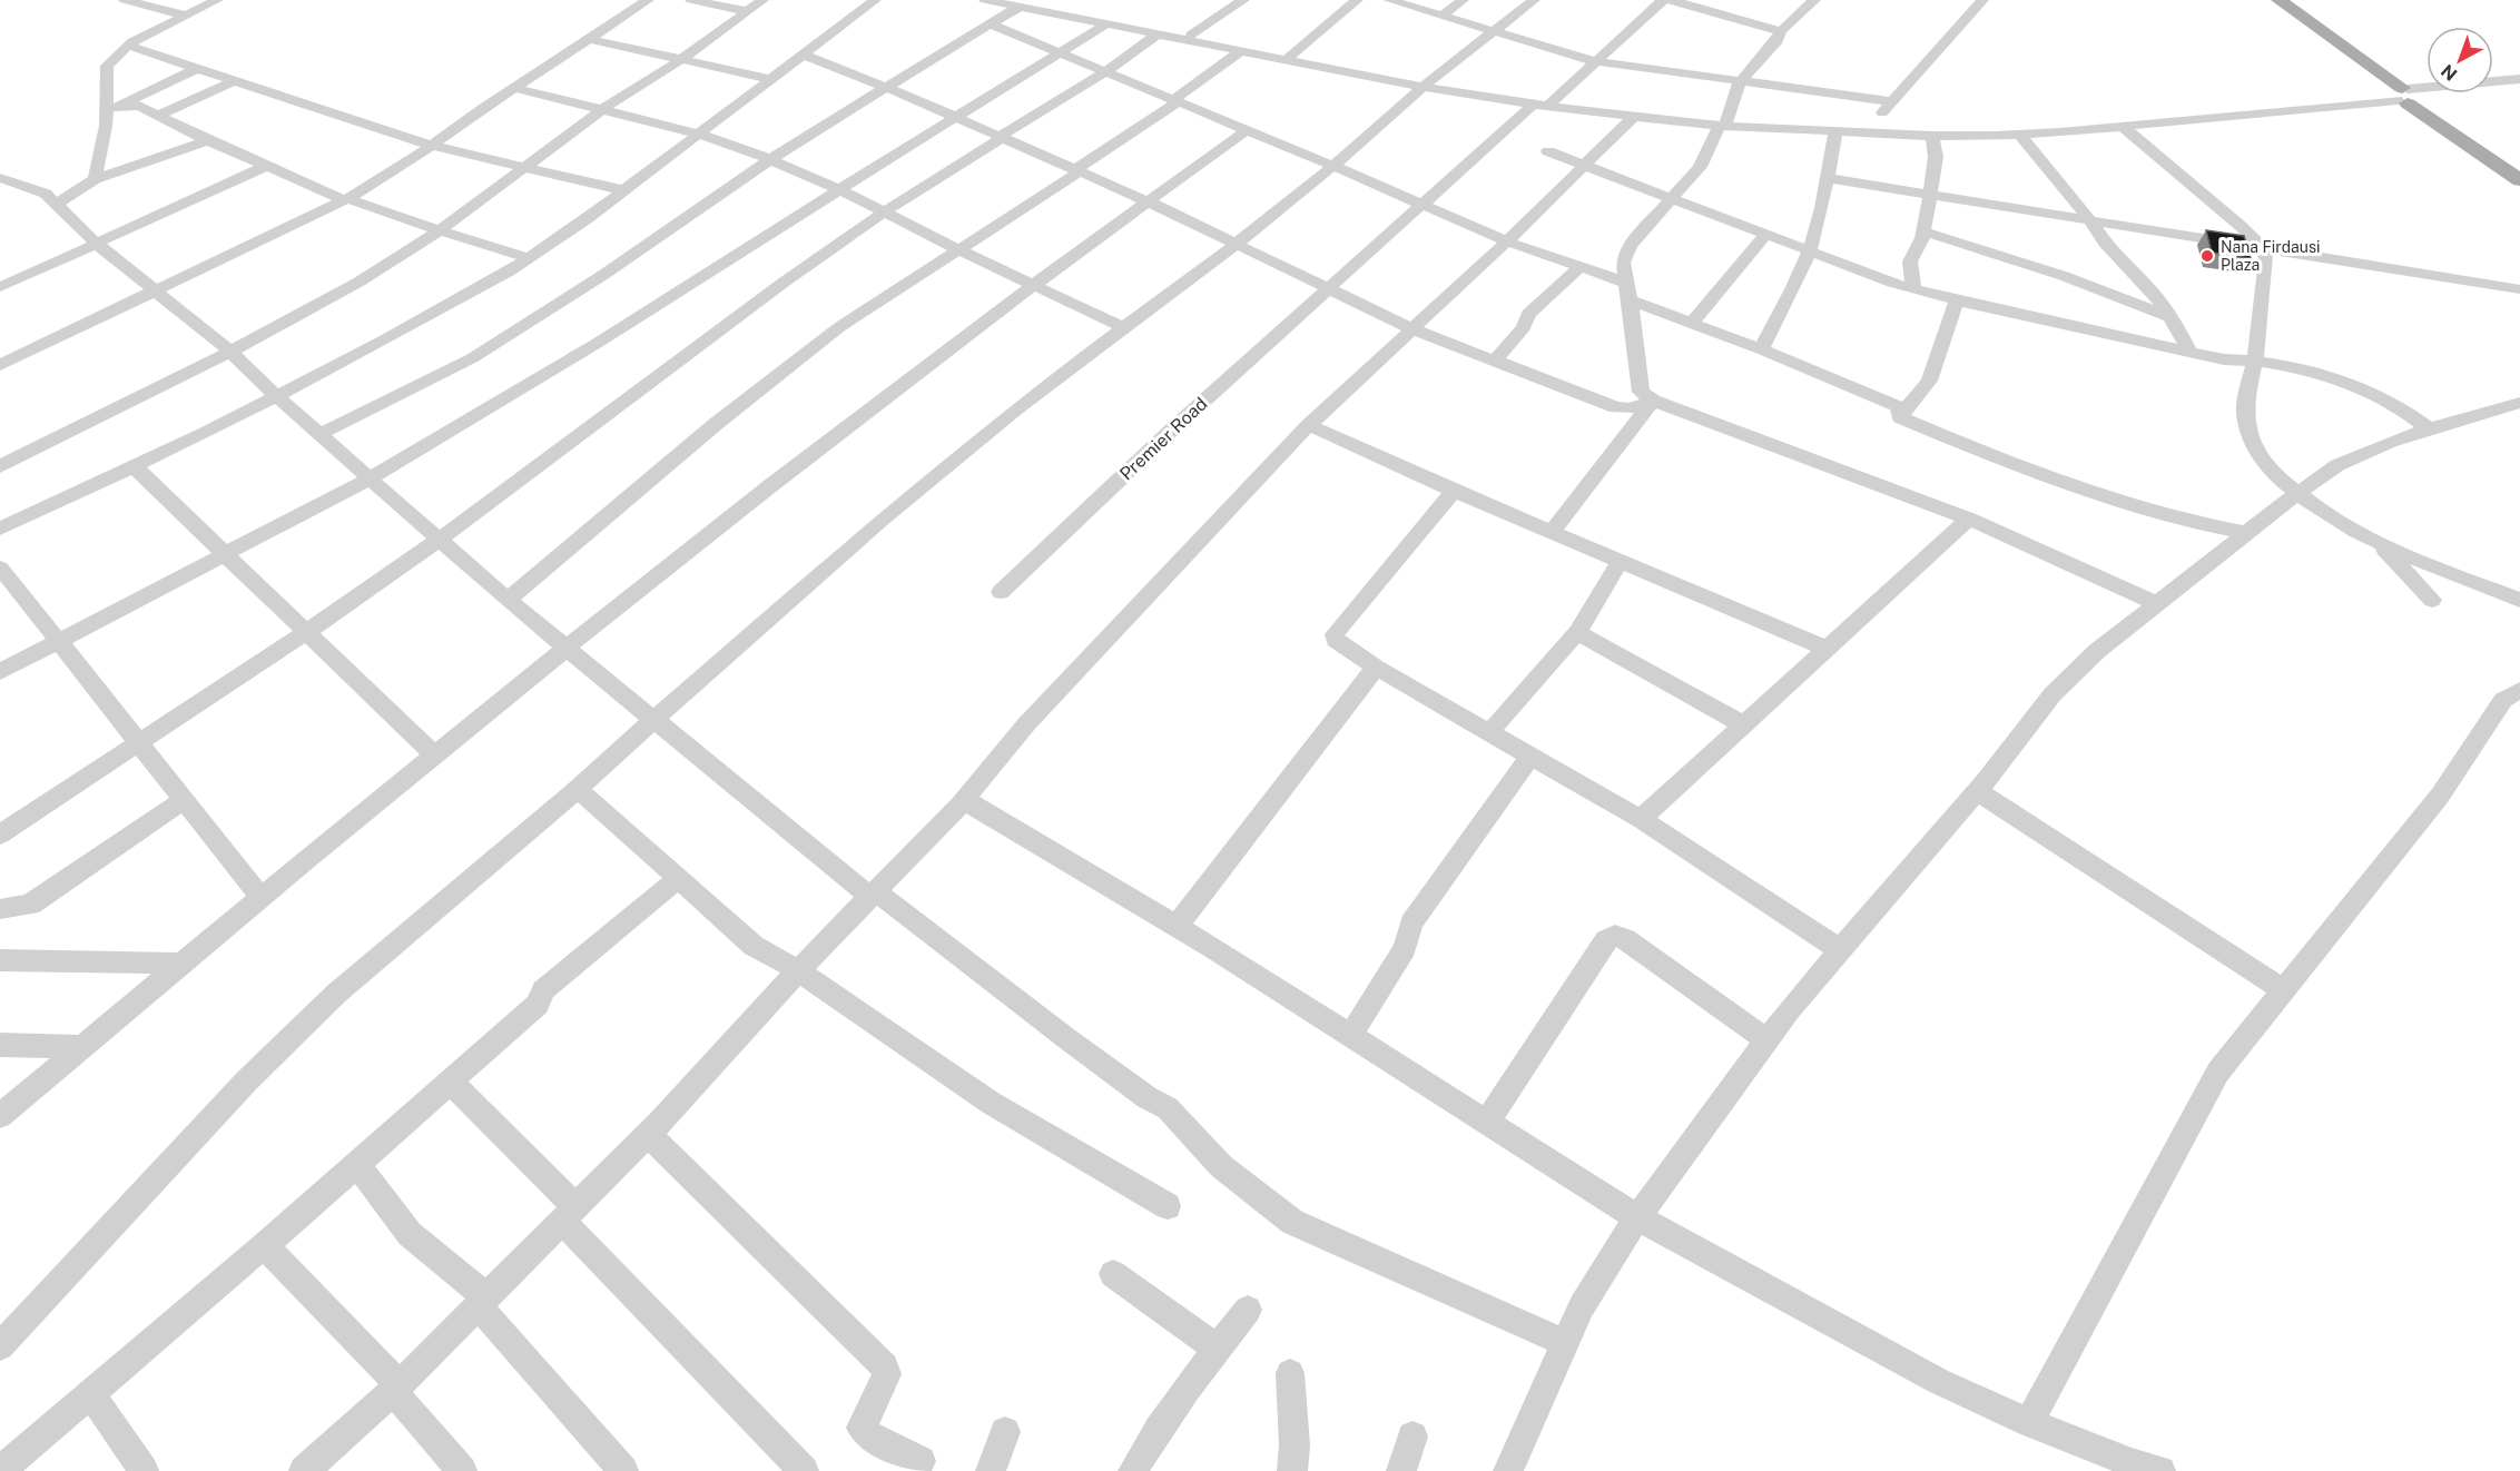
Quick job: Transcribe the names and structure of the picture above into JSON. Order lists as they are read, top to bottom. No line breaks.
{"streets":{"street":["Premier Road"]},"places":["Nana Firdausi Plaza"],"north":"bottom left"}
